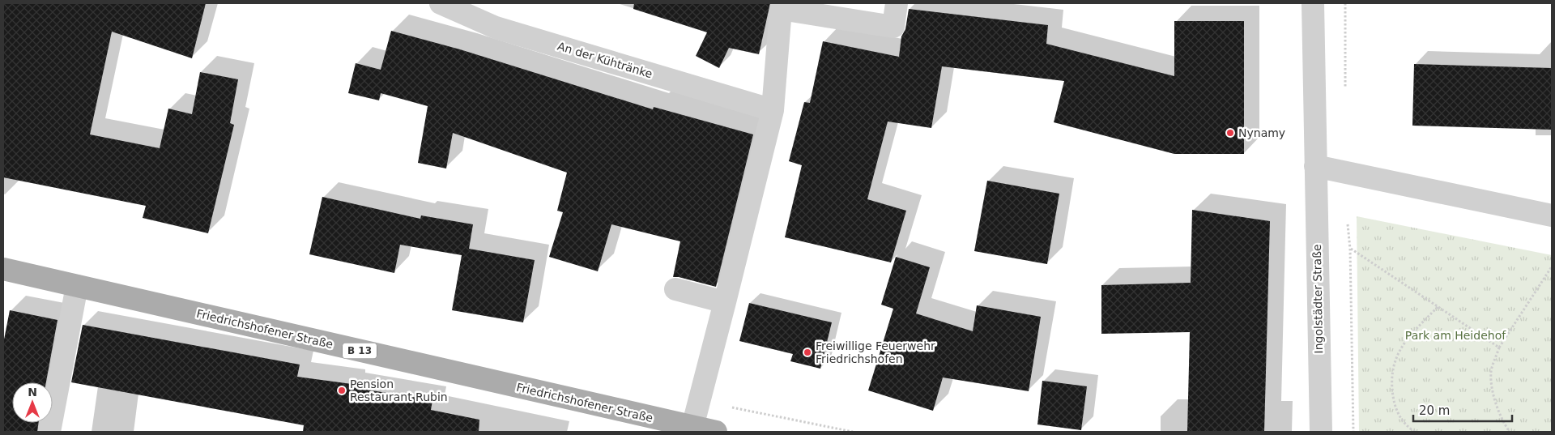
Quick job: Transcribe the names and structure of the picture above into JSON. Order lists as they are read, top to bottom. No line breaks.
{"streets":{"main road":["Friedrichshofener Straße","B 13"],"street":["An der Kühtränke","Ingolstädter Straße"]},"parks":["Park am Heidehof"],"places":["Nynamy","Freiwillige Feuerwehr Friedrichshofen","Pension Restaurant Rubin"],"scale_bar":"20 m","north":"top"}
